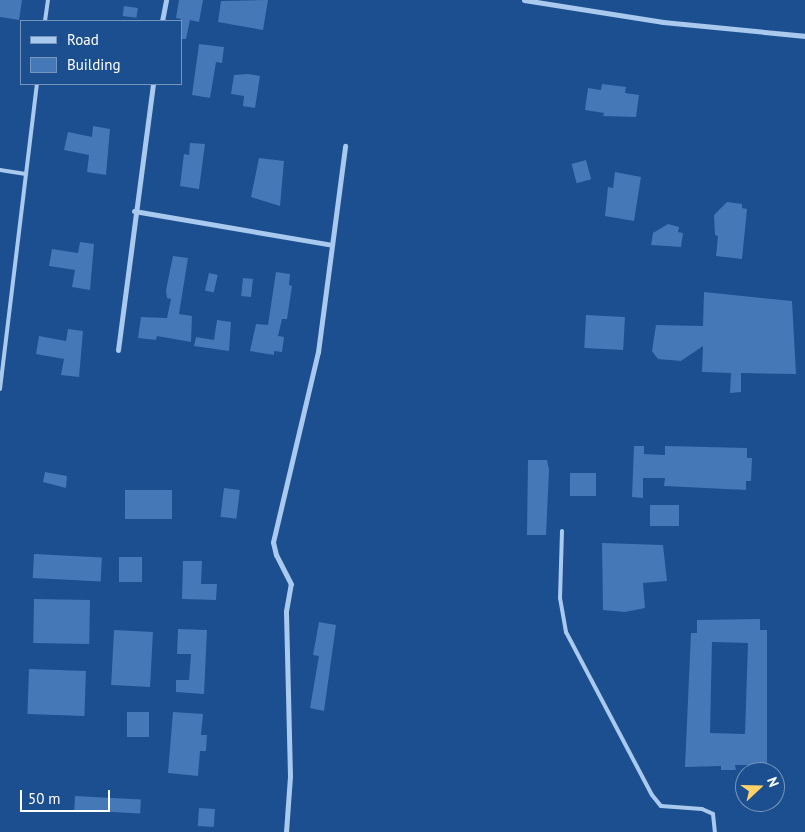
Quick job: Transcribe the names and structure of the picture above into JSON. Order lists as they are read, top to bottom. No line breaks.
{"legend":["Road","Building"],"scale_bar":"50 m","north":"right"}
